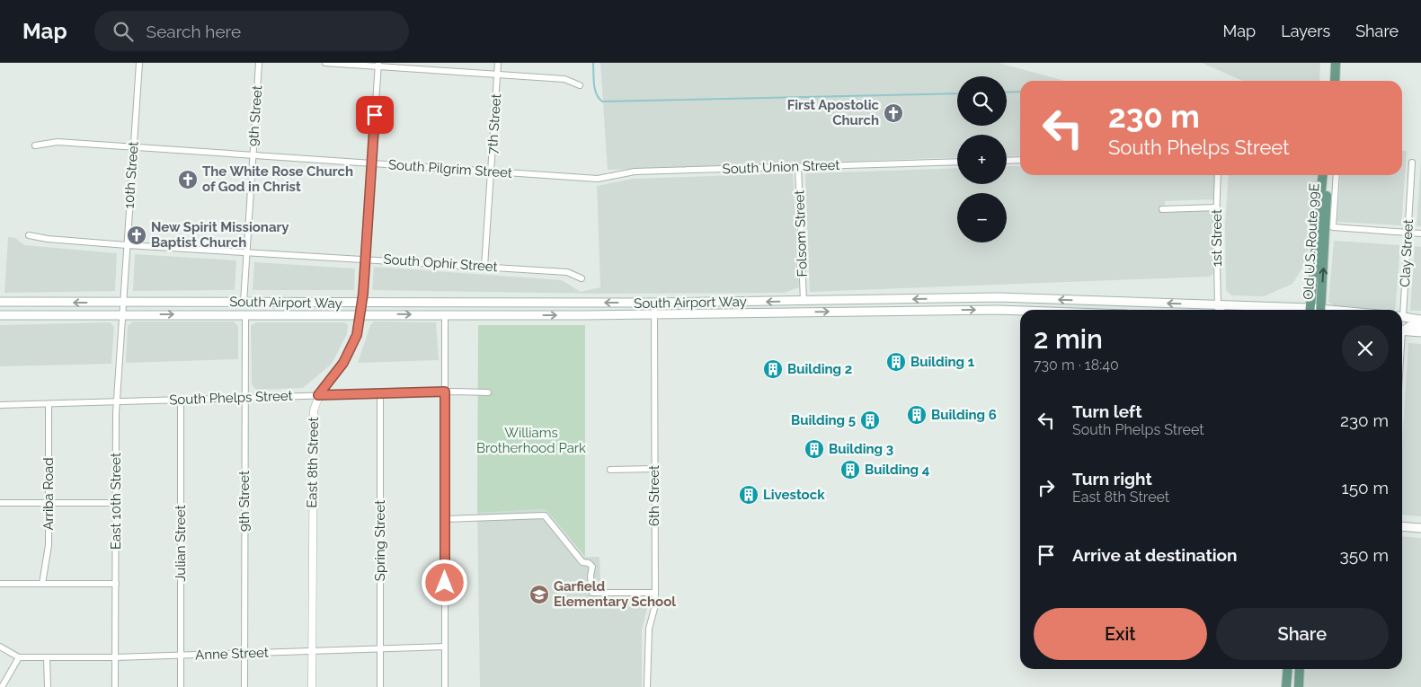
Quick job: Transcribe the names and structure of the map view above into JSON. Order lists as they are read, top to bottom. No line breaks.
{"streets":{"main road":["Old U.S. Route 99E","South Airport Way"],"street":["9th Street","7th Street","South Union Street","South Pilgrim Street","10th Street","Folsom Street","1st Street","Clay Street","South Ophir Street","South Phelps Street","East 8th Street","Arriba Road","6th Street","East 10th Street","Spring Street","Julian Street","Anne Street"]},"crossings":[["9th Street","South Pilgrim Street"],["9th Street","South Ophir Street"],["9th Street","South Airport Way"],["9th Street","South Phelps Street"],["9th Street","Anne Street"],["7th Street","South Pilgrim Street"],["7th Street","South Ophir Street"],["South Union Street","South Pilgrim Street"],["South Union Street","Folsom Street"],["South Pilgrim Street","10th Street"],["South Pilgrim Street","East 8th Street"],["10th Street","South Ophir Street"],["10th Street","South Airport Way"],["10th Street","East 10th Street"],["Folsom Street","South Airport Way"],["1st Street","South Airport Way"],["South Ophir Street","East 8th Street"],["South Airport Way","East 8th Street"],["South Airport Way","6th Street"],["South Airport Way","East 10th Street"],["South Phelps Street","East 8th Street"],["South Phelps Street","Arriba Road"],["South Phelps Street","East 10th Street"],["South Phelps Street","Spring Street"],["South Phelps Street","Julian Street"],["East 8th Street","Anne Street"],["East 10th Street","Anne Street"],["Spring Street","Anne Street"],["Julian Street","Anne Street"]],"parks":["Williams Brotherhood Park"],"places":{"church":["First Apostolic Church","The White Rose Church of God in Christ","New Spirit Missionary Baptist Church"],"building":["Building 1","Building 2","Building 6","Building 5","Building 3","Building 4","Livestock"],"school or university":["Garfield Elementary School"]},"page":{"header":"Map","search":"Search here","nav":["Map","Layers","Share"],"map_buttons":["+","−"],"turn":["230 m","South Phelps Street"],"heading":["2 min","730 m · 18:40"],"list":[{"name":"Turn left","note":"South Phelps Street","value":"230 m"},{"name":"Turn right","note":"East 8th Street","value":"150 m"},{"name":"Arrive at destination","value":"350 m"}],"buttons":["Exit","Share"]}}
